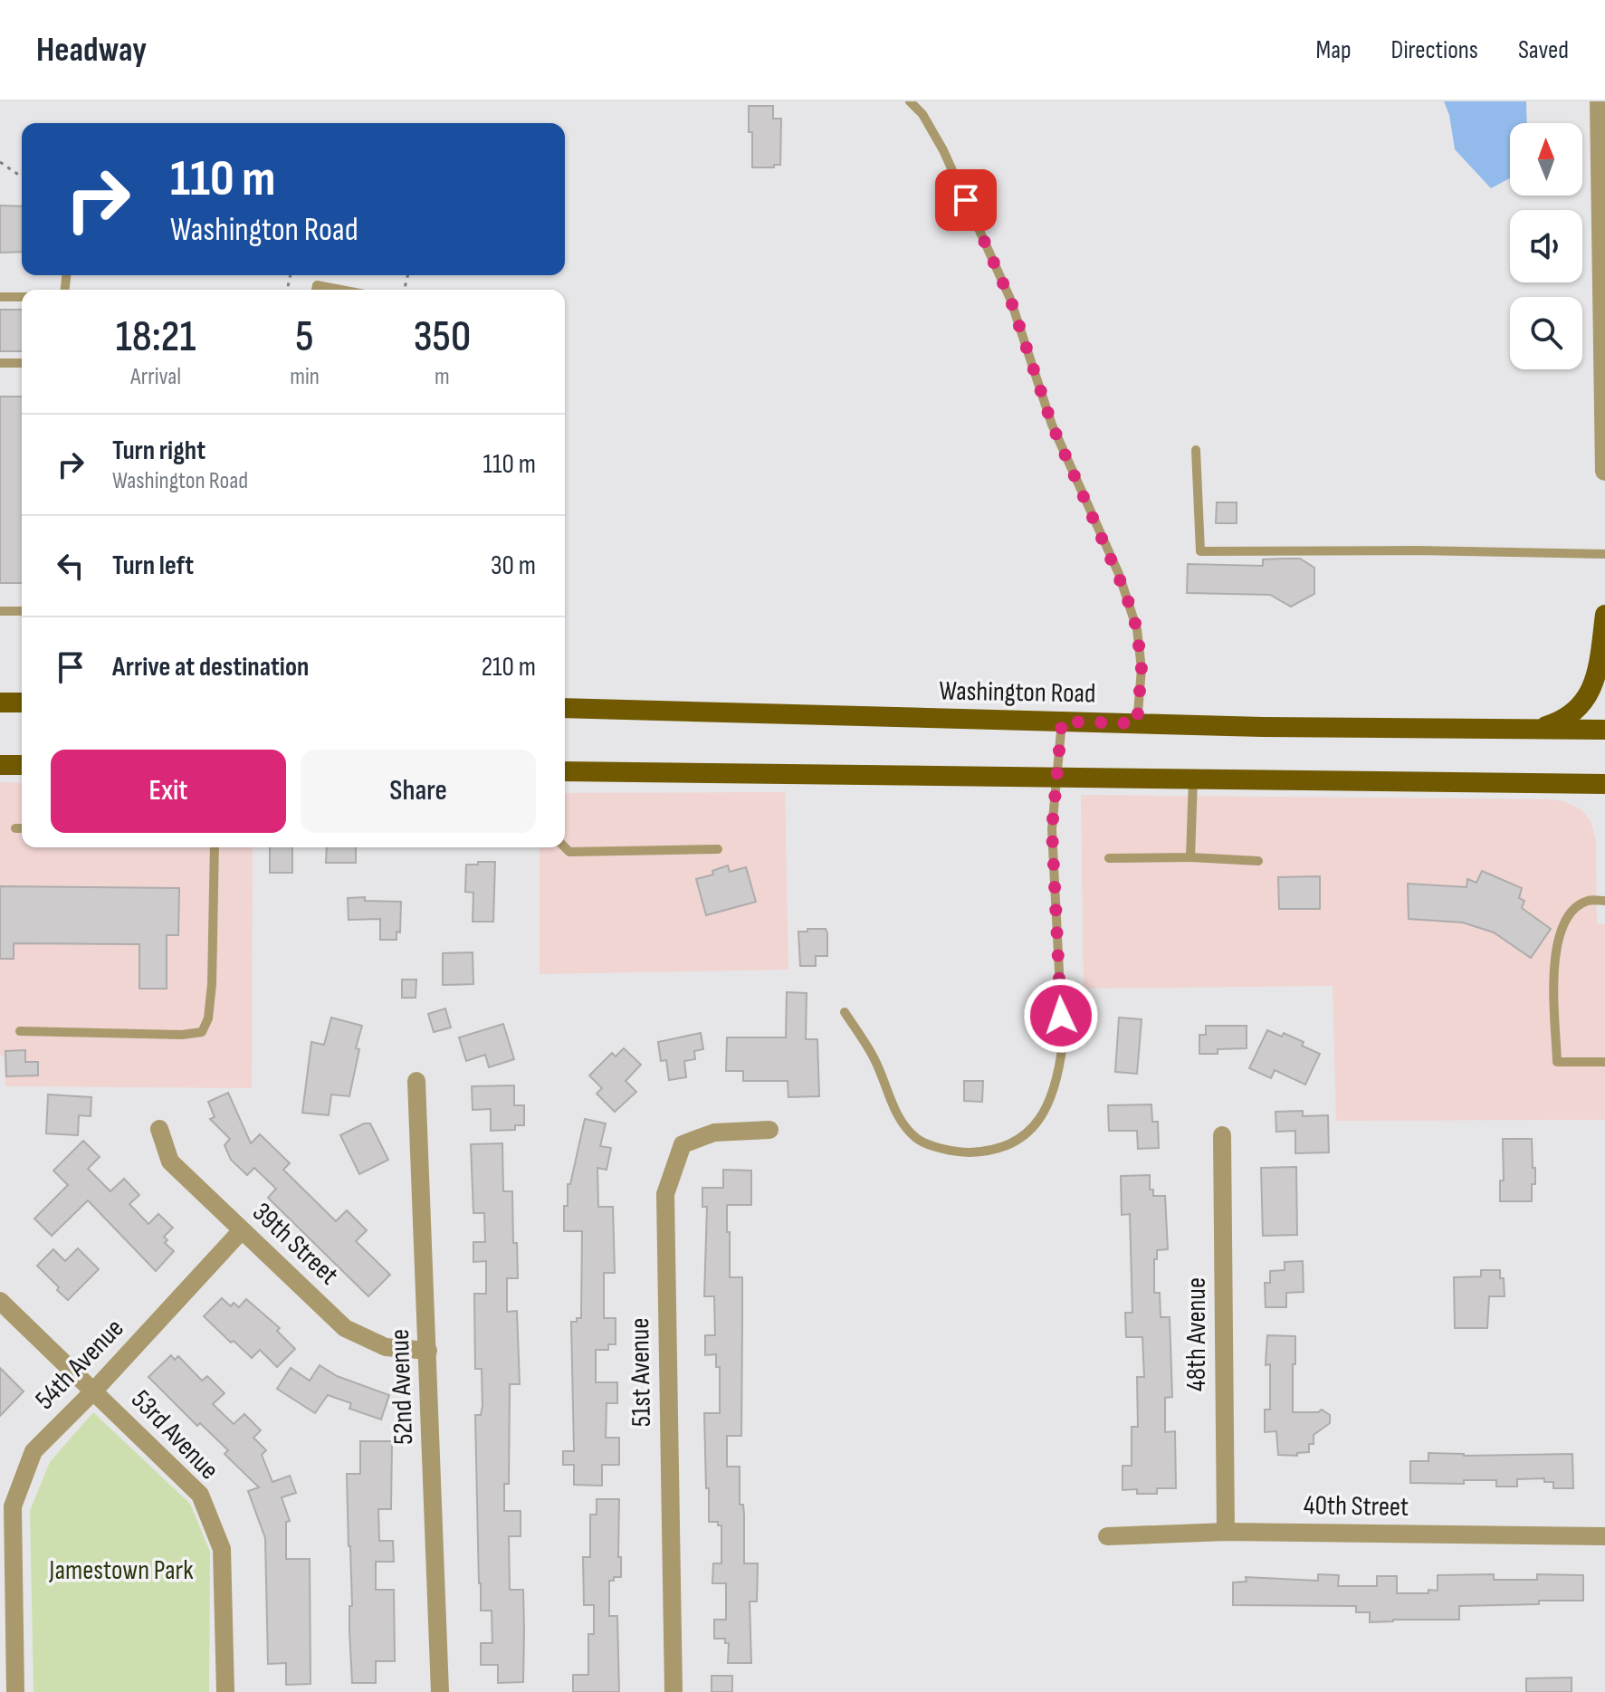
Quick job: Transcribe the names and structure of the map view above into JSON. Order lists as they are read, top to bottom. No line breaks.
{"streets":{"main road":["Washington Road"],"street":["39th Street","48th Avenue","54th Avenue","51st Avenue","52nd Avenue","53rd Avenue","40th Street"]},"crossings":[["39th Street","54th Avenue"],["39th Street","52nd Avenue"],["48th Avenue","40th Street"],["54th Avenue","53rd Avenue"]],"parks":["Jamestown Park"],"north":"top","page":{"header":"Headway","nav":["Map","Directions","Saved"],"turn":["110 m","Washington Road"],"eta":["18:21","Arrival","5","min","350","m"],"list":[{"name":"Turn right","note":"Washington Road","value":"110 m"},{"name":"Turn left","value":"30 m"},{"name":"Arrive at destination","value":"210 m"}],"buttons":["Exit","Share"]}}
